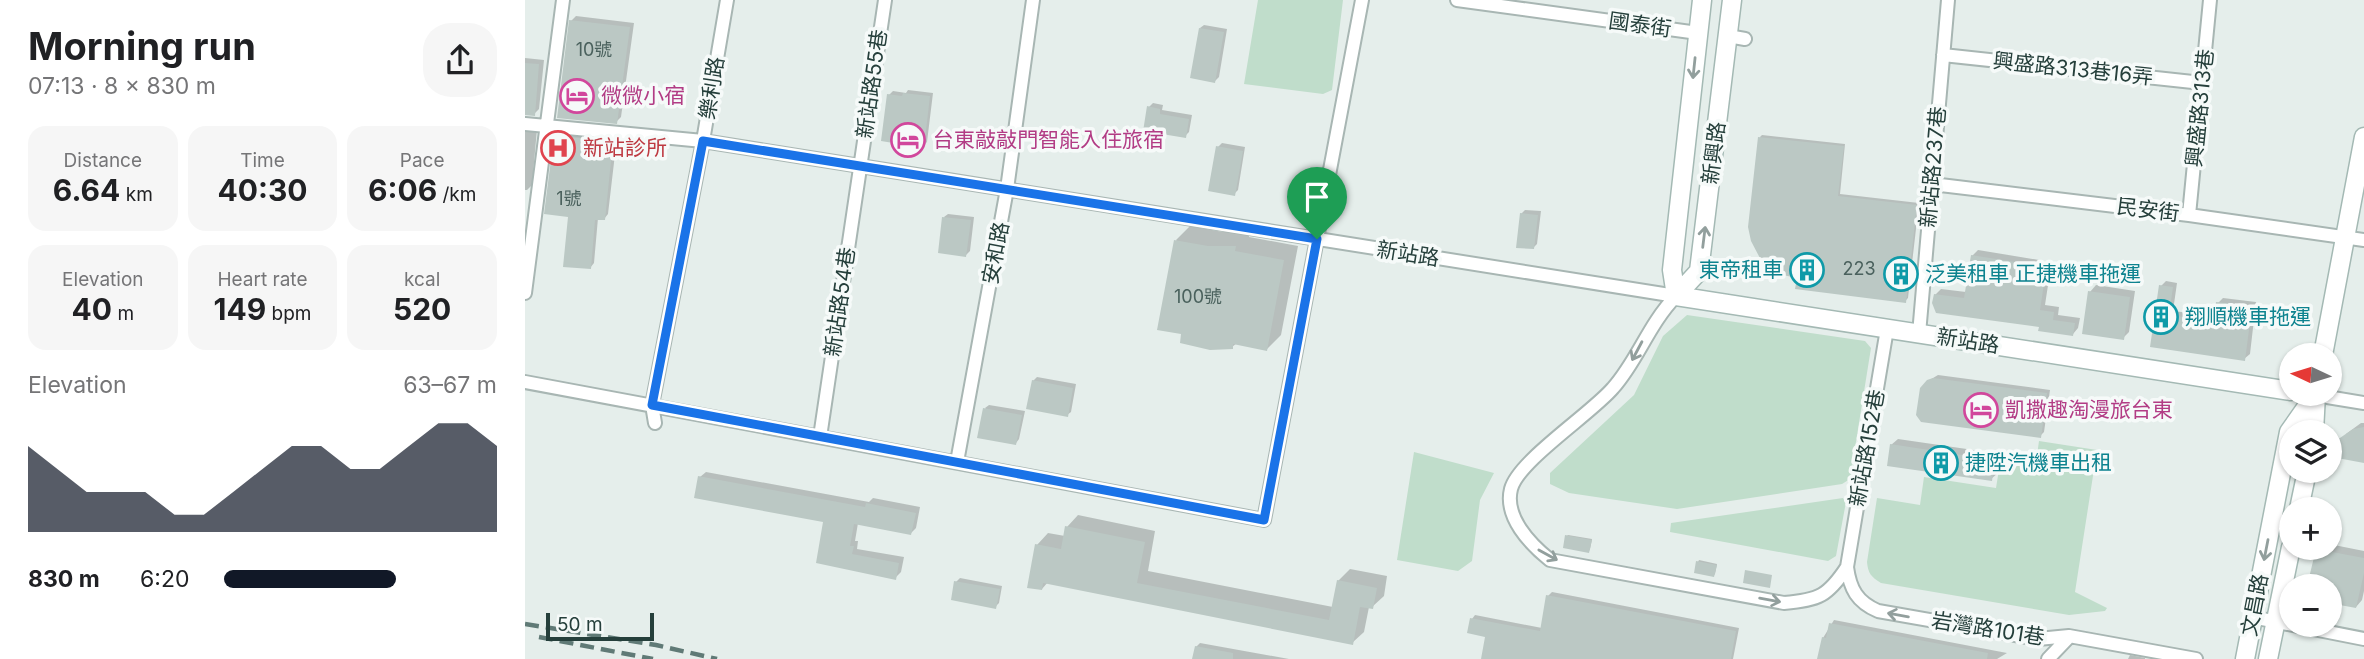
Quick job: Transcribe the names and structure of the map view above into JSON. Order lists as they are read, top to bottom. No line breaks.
{"streets":{"street":["國泰街","興盛路313巷16弄","新站路55巷","樂利路","興盛路313巷","新興路","新站路237巷","民安街","安和路","新站路","新站路54巷","新站路152巷","文昌路","岩灣路101巷"]},"crossings":[["國泰街","新興路"],["興盛路313巷16弄","興盛路313巷"],["興盛路313巷16弄","新站路237巷"],["新站路55巷","新站路"],["新站路55巷","新站路54巷"],["樂利路","新站路"],["興盛路313巷","民安街"],["新興路","新站路"],["新興路","新站路152巷"],["新興路","岩灣路101巷"],["新站路237巷","民安街"],["新站路237巷","新站路"],["安和路","新站路"],["新站路","新站路54巷"],["新站路","新站路152巷"],["新站路152巷","岩灣路101巷"]],"one_way":["文昌路","岩灣路101巷"],"places":{"hotel":["微微小宿","台東敲敲門智能入住旅宿","凱撒趣淘漫旅台東"],"hospital":["新站診所"],"building":["東帝租車","泛美租車 正捷機車拖運","翔順機車拖運","捷陞汽機車出租"]},"house_numbers":["10號","1號","223","100號"],"scale_bar":"50 m","north":"left","page":{"heading":["Morning run","07:13 · 8 × 830 m"],"stats":[["Distance","6.64 km"],["Time","40:30"],["Pace","6:06 /km"],["Elevation","40 m"],["Heart rate","149 bpm"],["kcal","520"]],"map_buttons":["+","−"],"chart":["Elevation","63–67 m"],"list":[{"name":"830 m","note":"6:20"}],"scale":"50 m"}}
